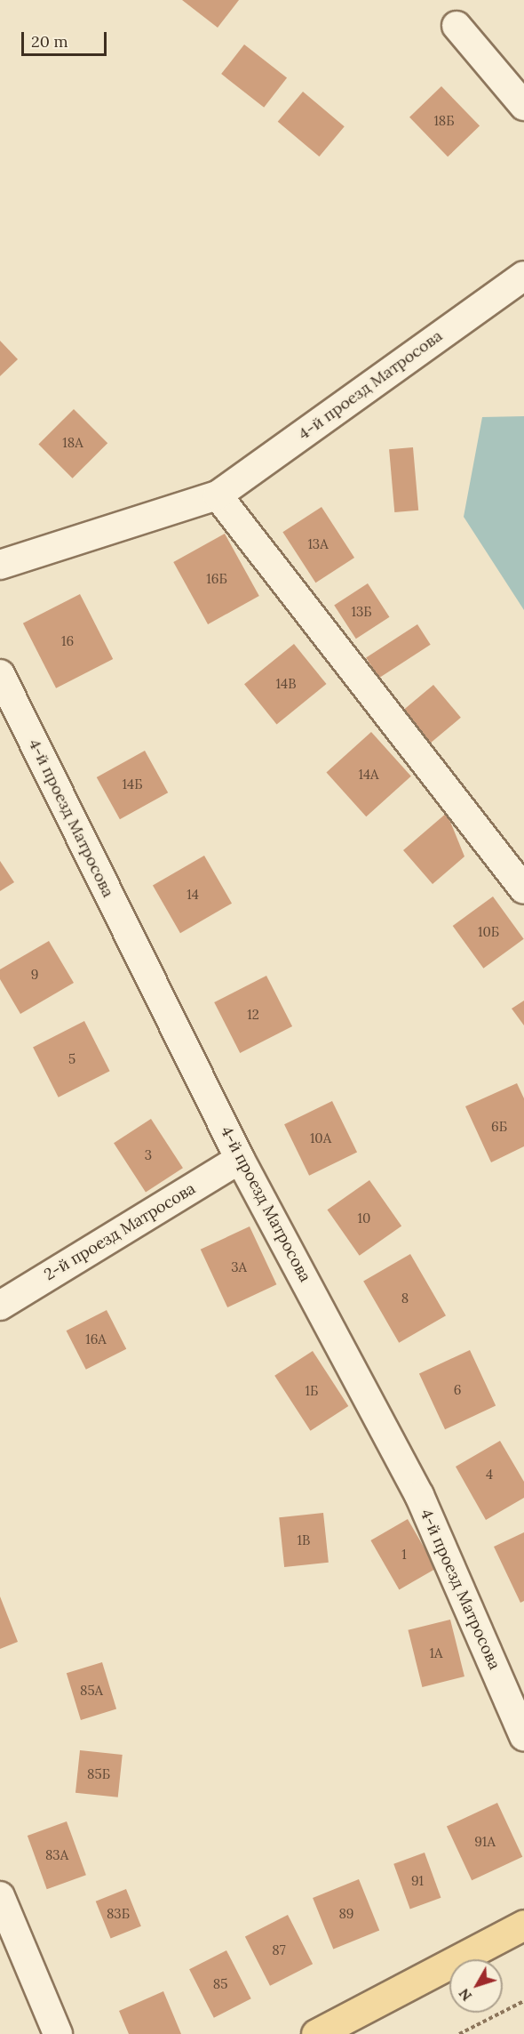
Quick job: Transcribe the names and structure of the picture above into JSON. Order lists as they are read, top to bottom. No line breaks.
{"streets":{"street":["4-й проезд Матросова","2-й проезд Матросова"]},"crossings":[["4-й проезд Матросова","2-й проезд Матросова"]],"house_numbers":["18Б","18А","13А","16Б","13Б","16","14В","14А","14Б","14","10Б","9","12","5","6Б","10А","3","10","3А","8","16А","6","1Б","4","1В","1","1А","85А","85Б","91А","83А","91","83Б","89","87","85"],"scale_bar":"20 m","north":"bottom left"}
